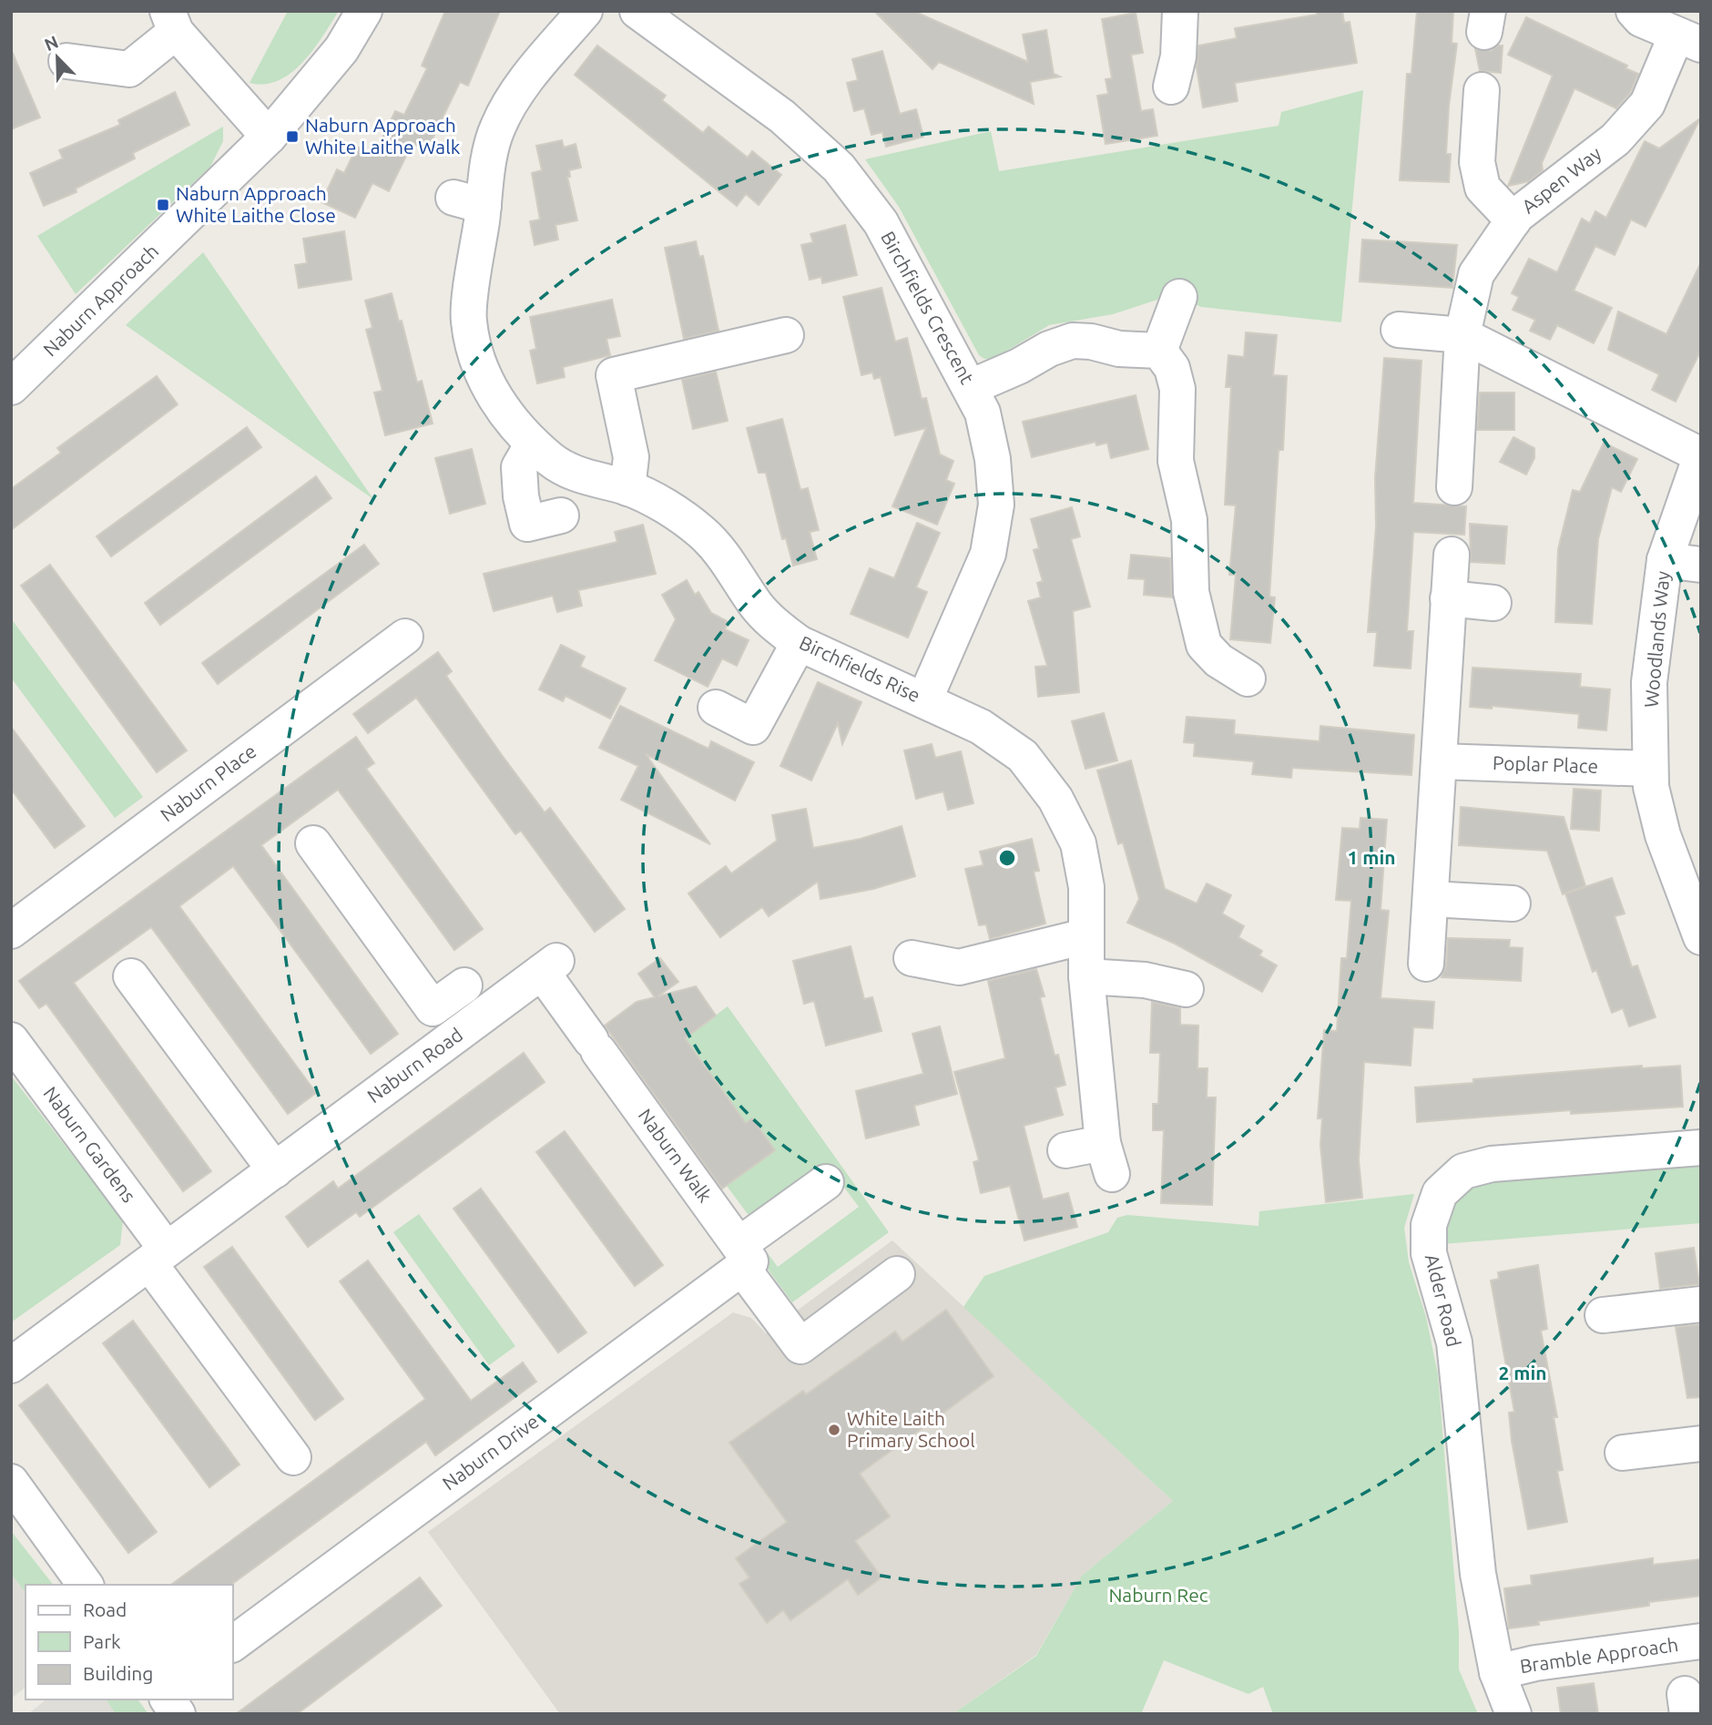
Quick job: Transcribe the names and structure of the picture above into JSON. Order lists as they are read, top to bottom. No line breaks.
{"streets":{"street":["Aspen Way","Naburn Approach","Birchfields Crescent","Woodlands Way","Birchfields Rise","Poplar Place","Naburn Place","Naburn Road","Naburn Gardens","Naburn Walk","Alder Road","Naburn Drive","Bramble Approach"]},"crossings":[["Birchfields Crescent","Birchfields Rise"],["Woodlands Way","Poplar Place"],["Naburn Road","Naburn Gardens"],["Naburn Road","Naburn Walk"],["Naburn Walk","Naburn Drive"],["Alder Road","Bramble Approach"]],"parks":["Naburn Rec"],"places":{"transit":["Naburn Approach White Laithe Walk","Naburn Approach White Laithe Close"],"other":["White Laith Primary School"]},"legend":["Road","Park","Building"],"north":"top left","rings":["1 min","2 min"]}
